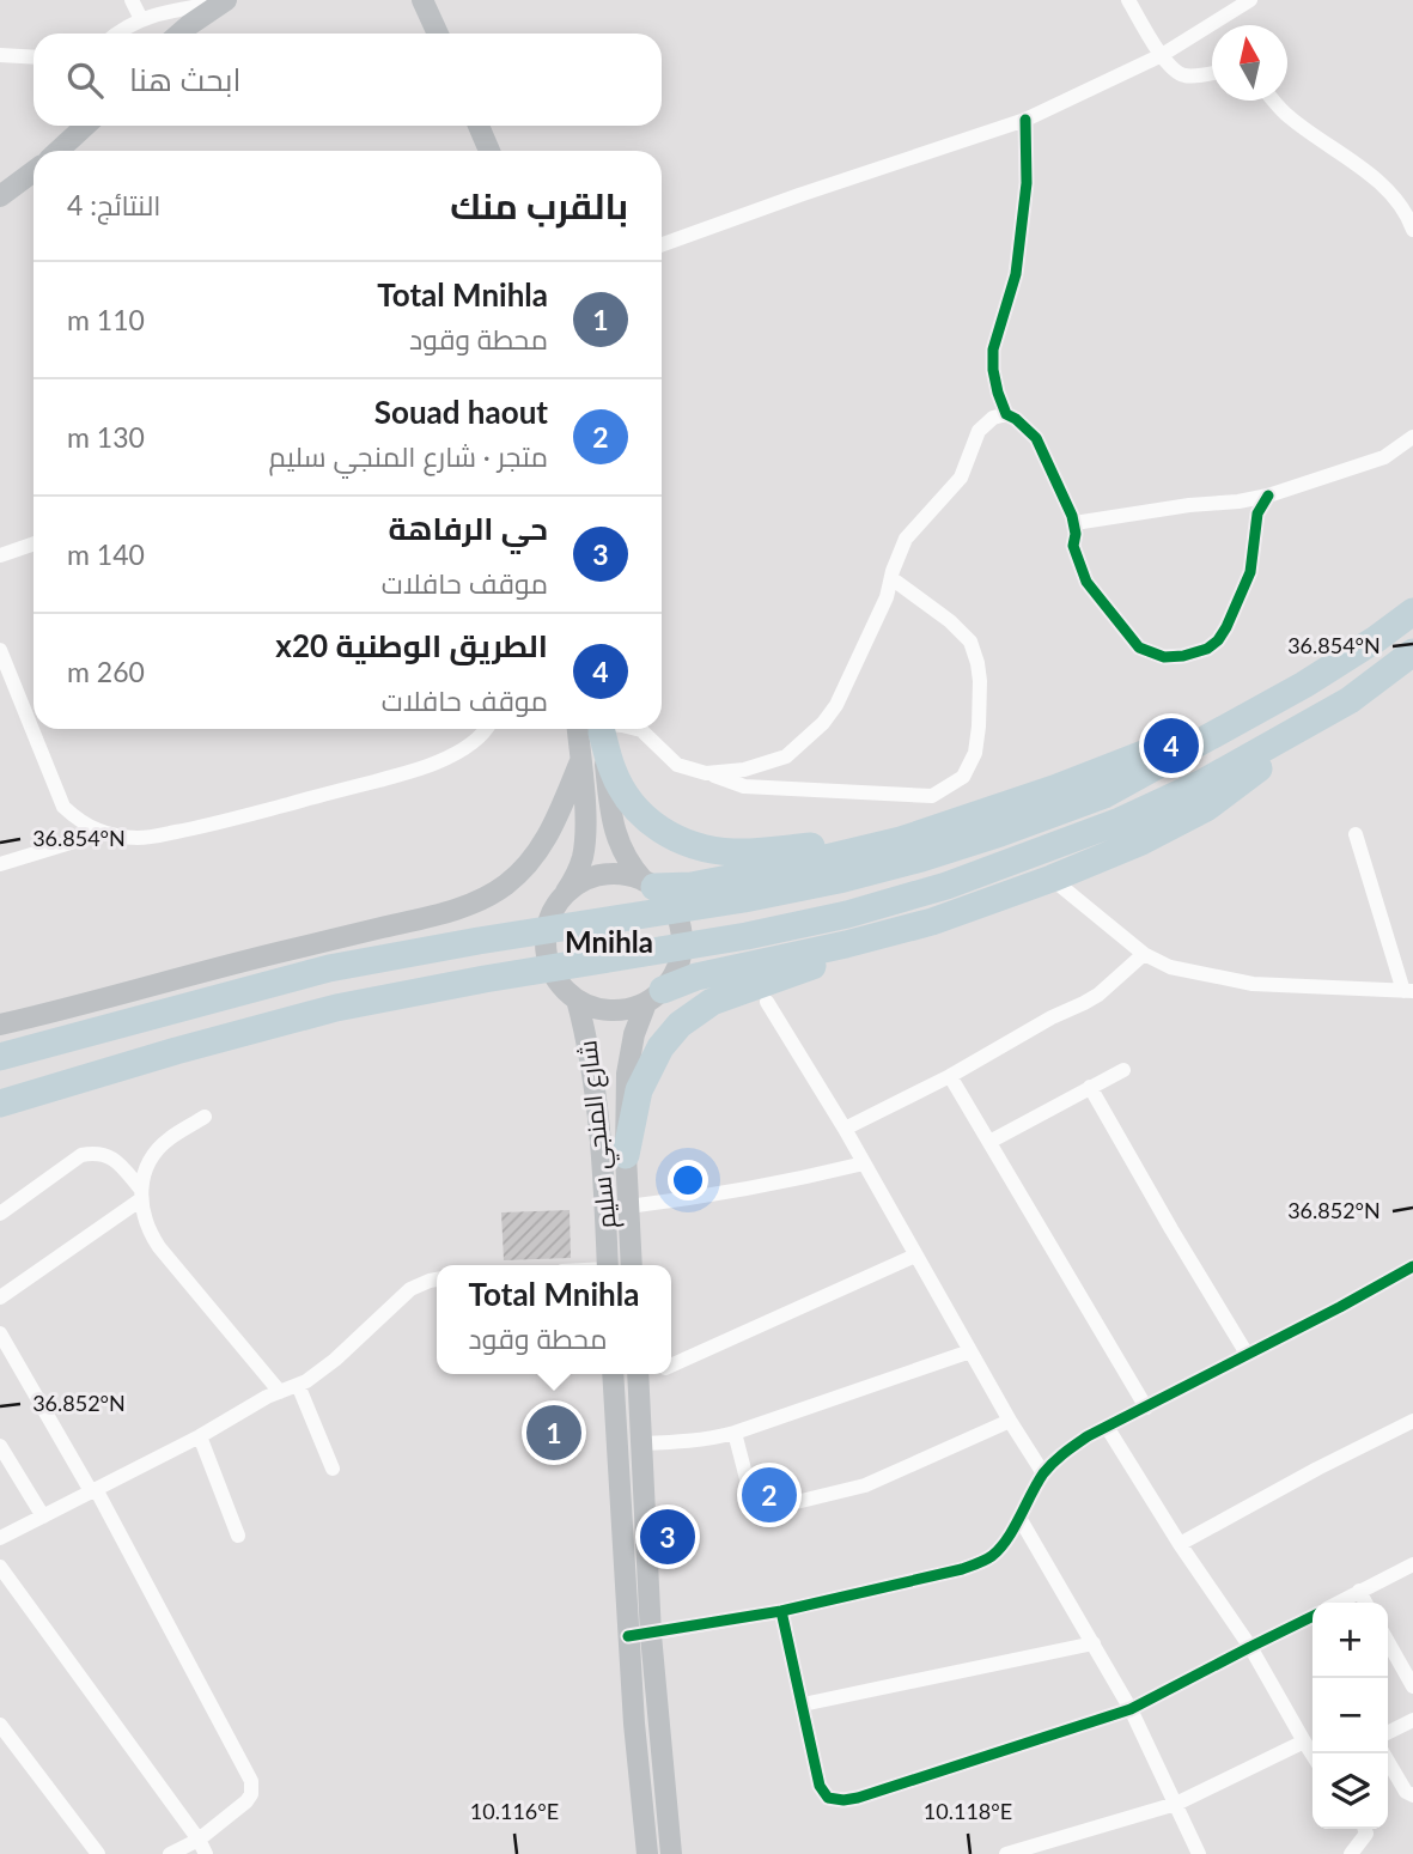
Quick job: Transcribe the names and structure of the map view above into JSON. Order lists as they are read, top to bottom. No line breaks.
{"streets":{"main road":["شارع المنجي سليم"]},"districts":["Mnihla"],"north":"top","page":{"search":"ابحث هنا","heading":["بالقرب منك","النتائج: 4"],"list":[{"mark":"1","name":"Total Mnihla","note":"محطة وقود","value":"110 m"},{"mark":"2","name":"Souad haout","note":"متجر · شارع المنجي سليم","value":"130 m"},{"mark":"3","name":"حي الرفاهة","note":"موقف حافلات","value":"140 m"},{"mark":"4","name":"الطريق الوطنية x20","note":"موقف حافلات","value":"260 m"}],"pins":["4","1","2","3"],"popup":["Total Mnihla","محطة وقود"],"map_buttons":["+","−"]},"coordinates":["36.854°N","36.852°N","10.116°E","10.118°E"]}
